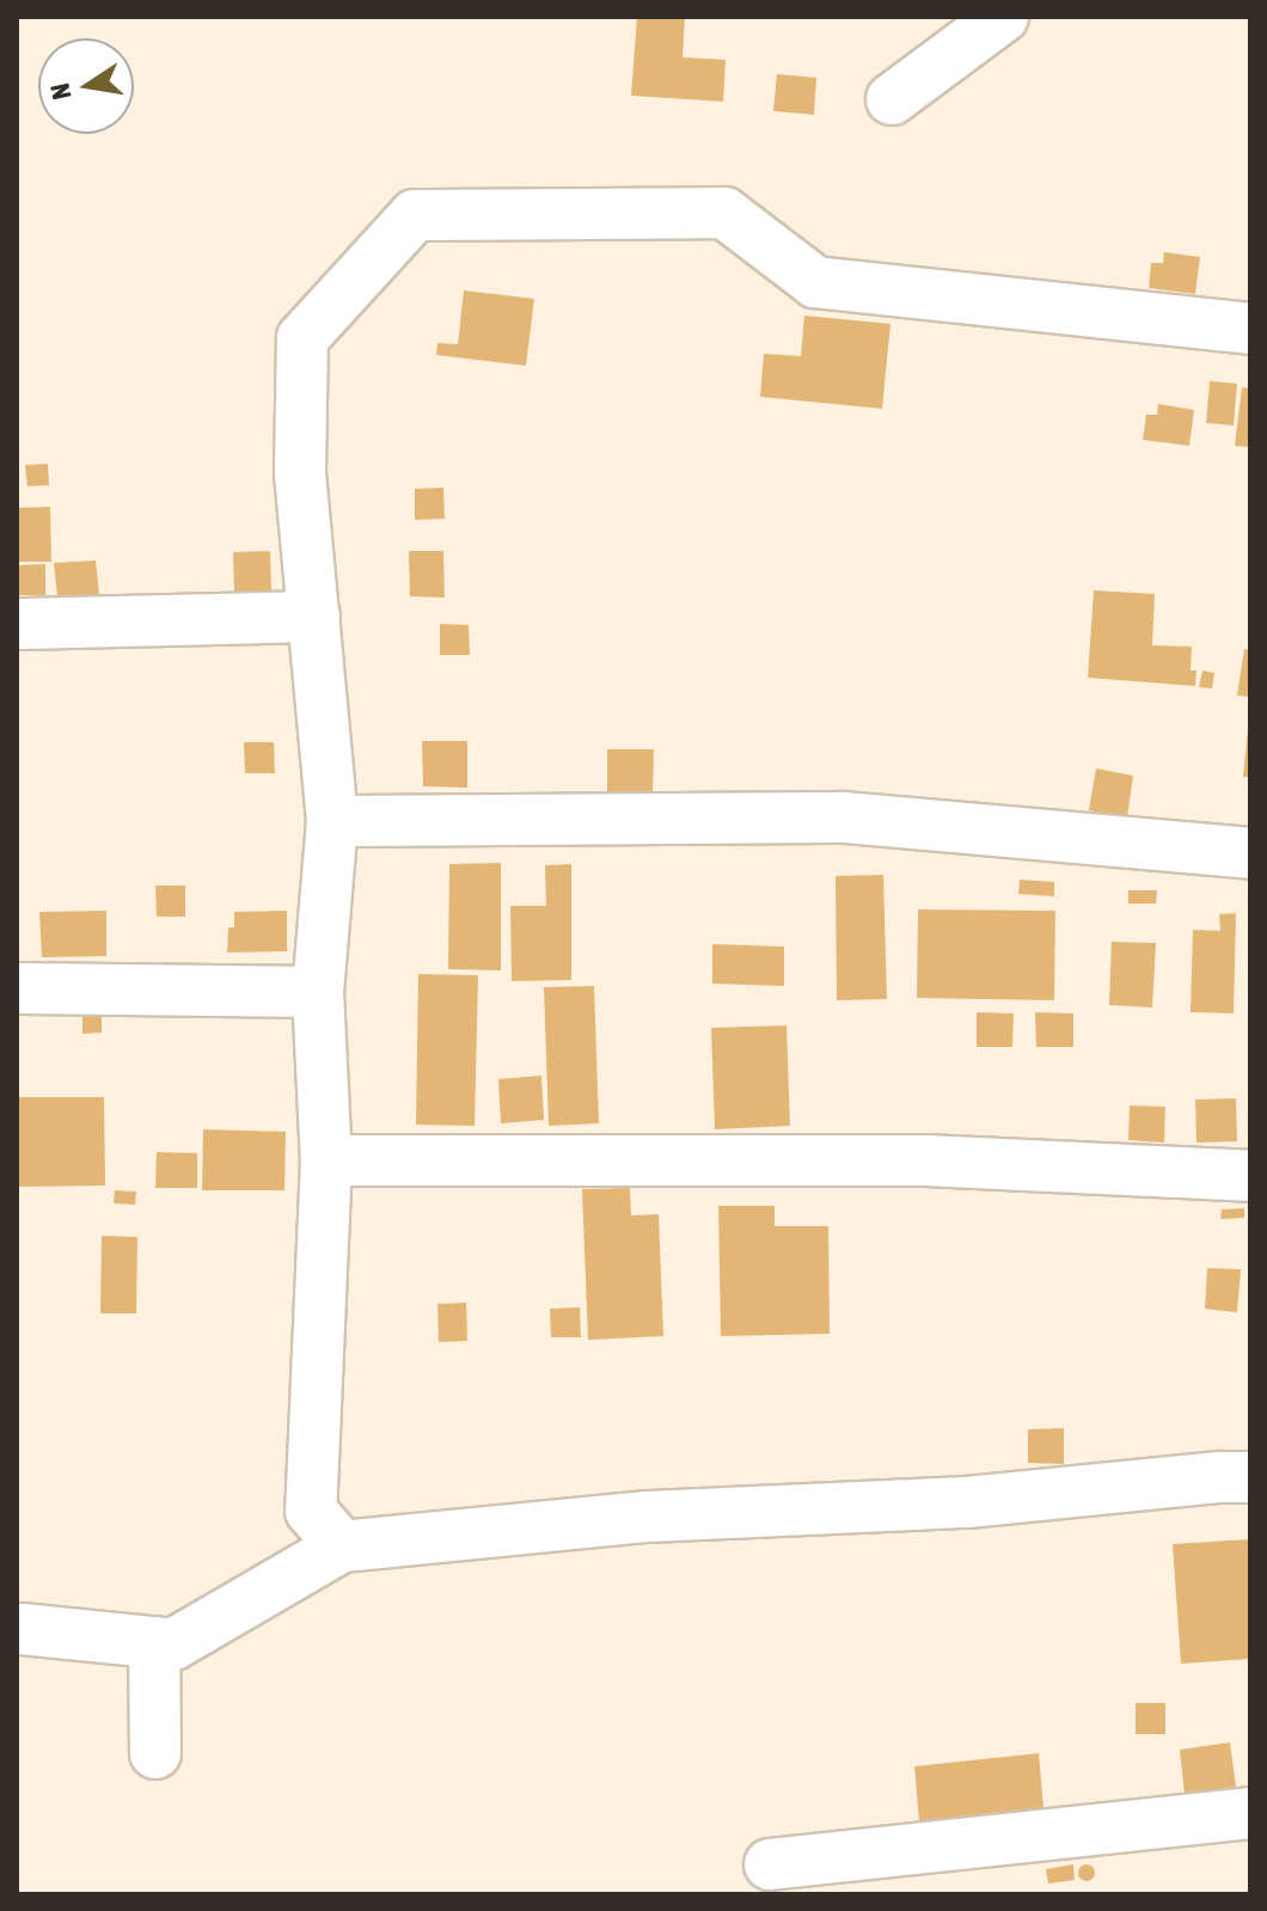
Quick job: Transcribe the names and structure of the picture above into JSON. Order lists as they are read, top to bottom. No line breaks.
{"north":"left"}
